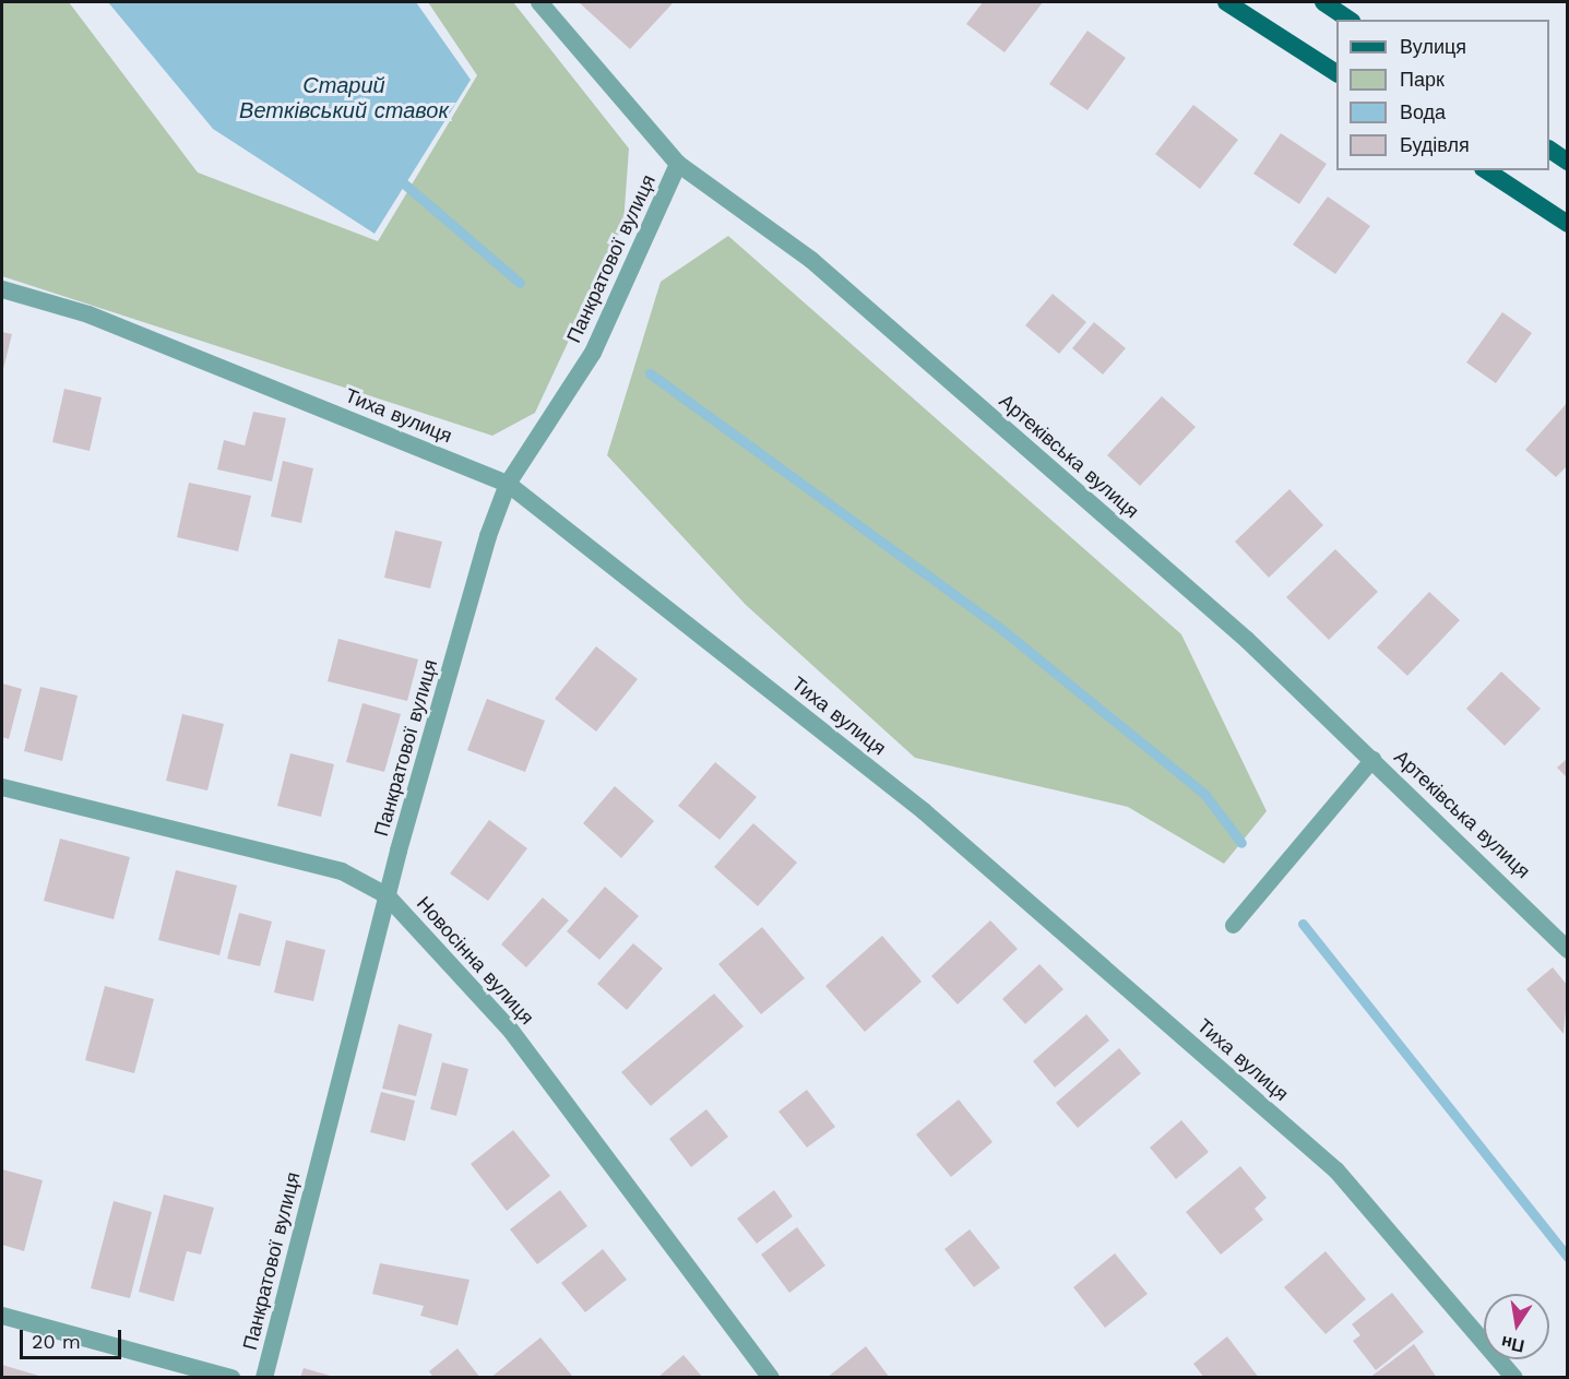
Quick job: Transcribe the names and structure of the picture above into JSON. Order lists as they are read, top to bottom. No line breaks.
{"streets":{"street":["Панкратової вулиця","Тиха вулиця","Артеківська вулиця","Новосінна вулиця"]},"crossings":[["Панкратової вулиця","Тиха вулиця"],["Панкратової вулиця","Артеківська вулиця"],["Панкратової вулиця","Новосінна вулиця"]],"water":["Старий Ветківський ставок"],"legend":["Вулиця","Парк","Вода","Будівля"],"scale_bar":"20 m","north":"bottom"}
